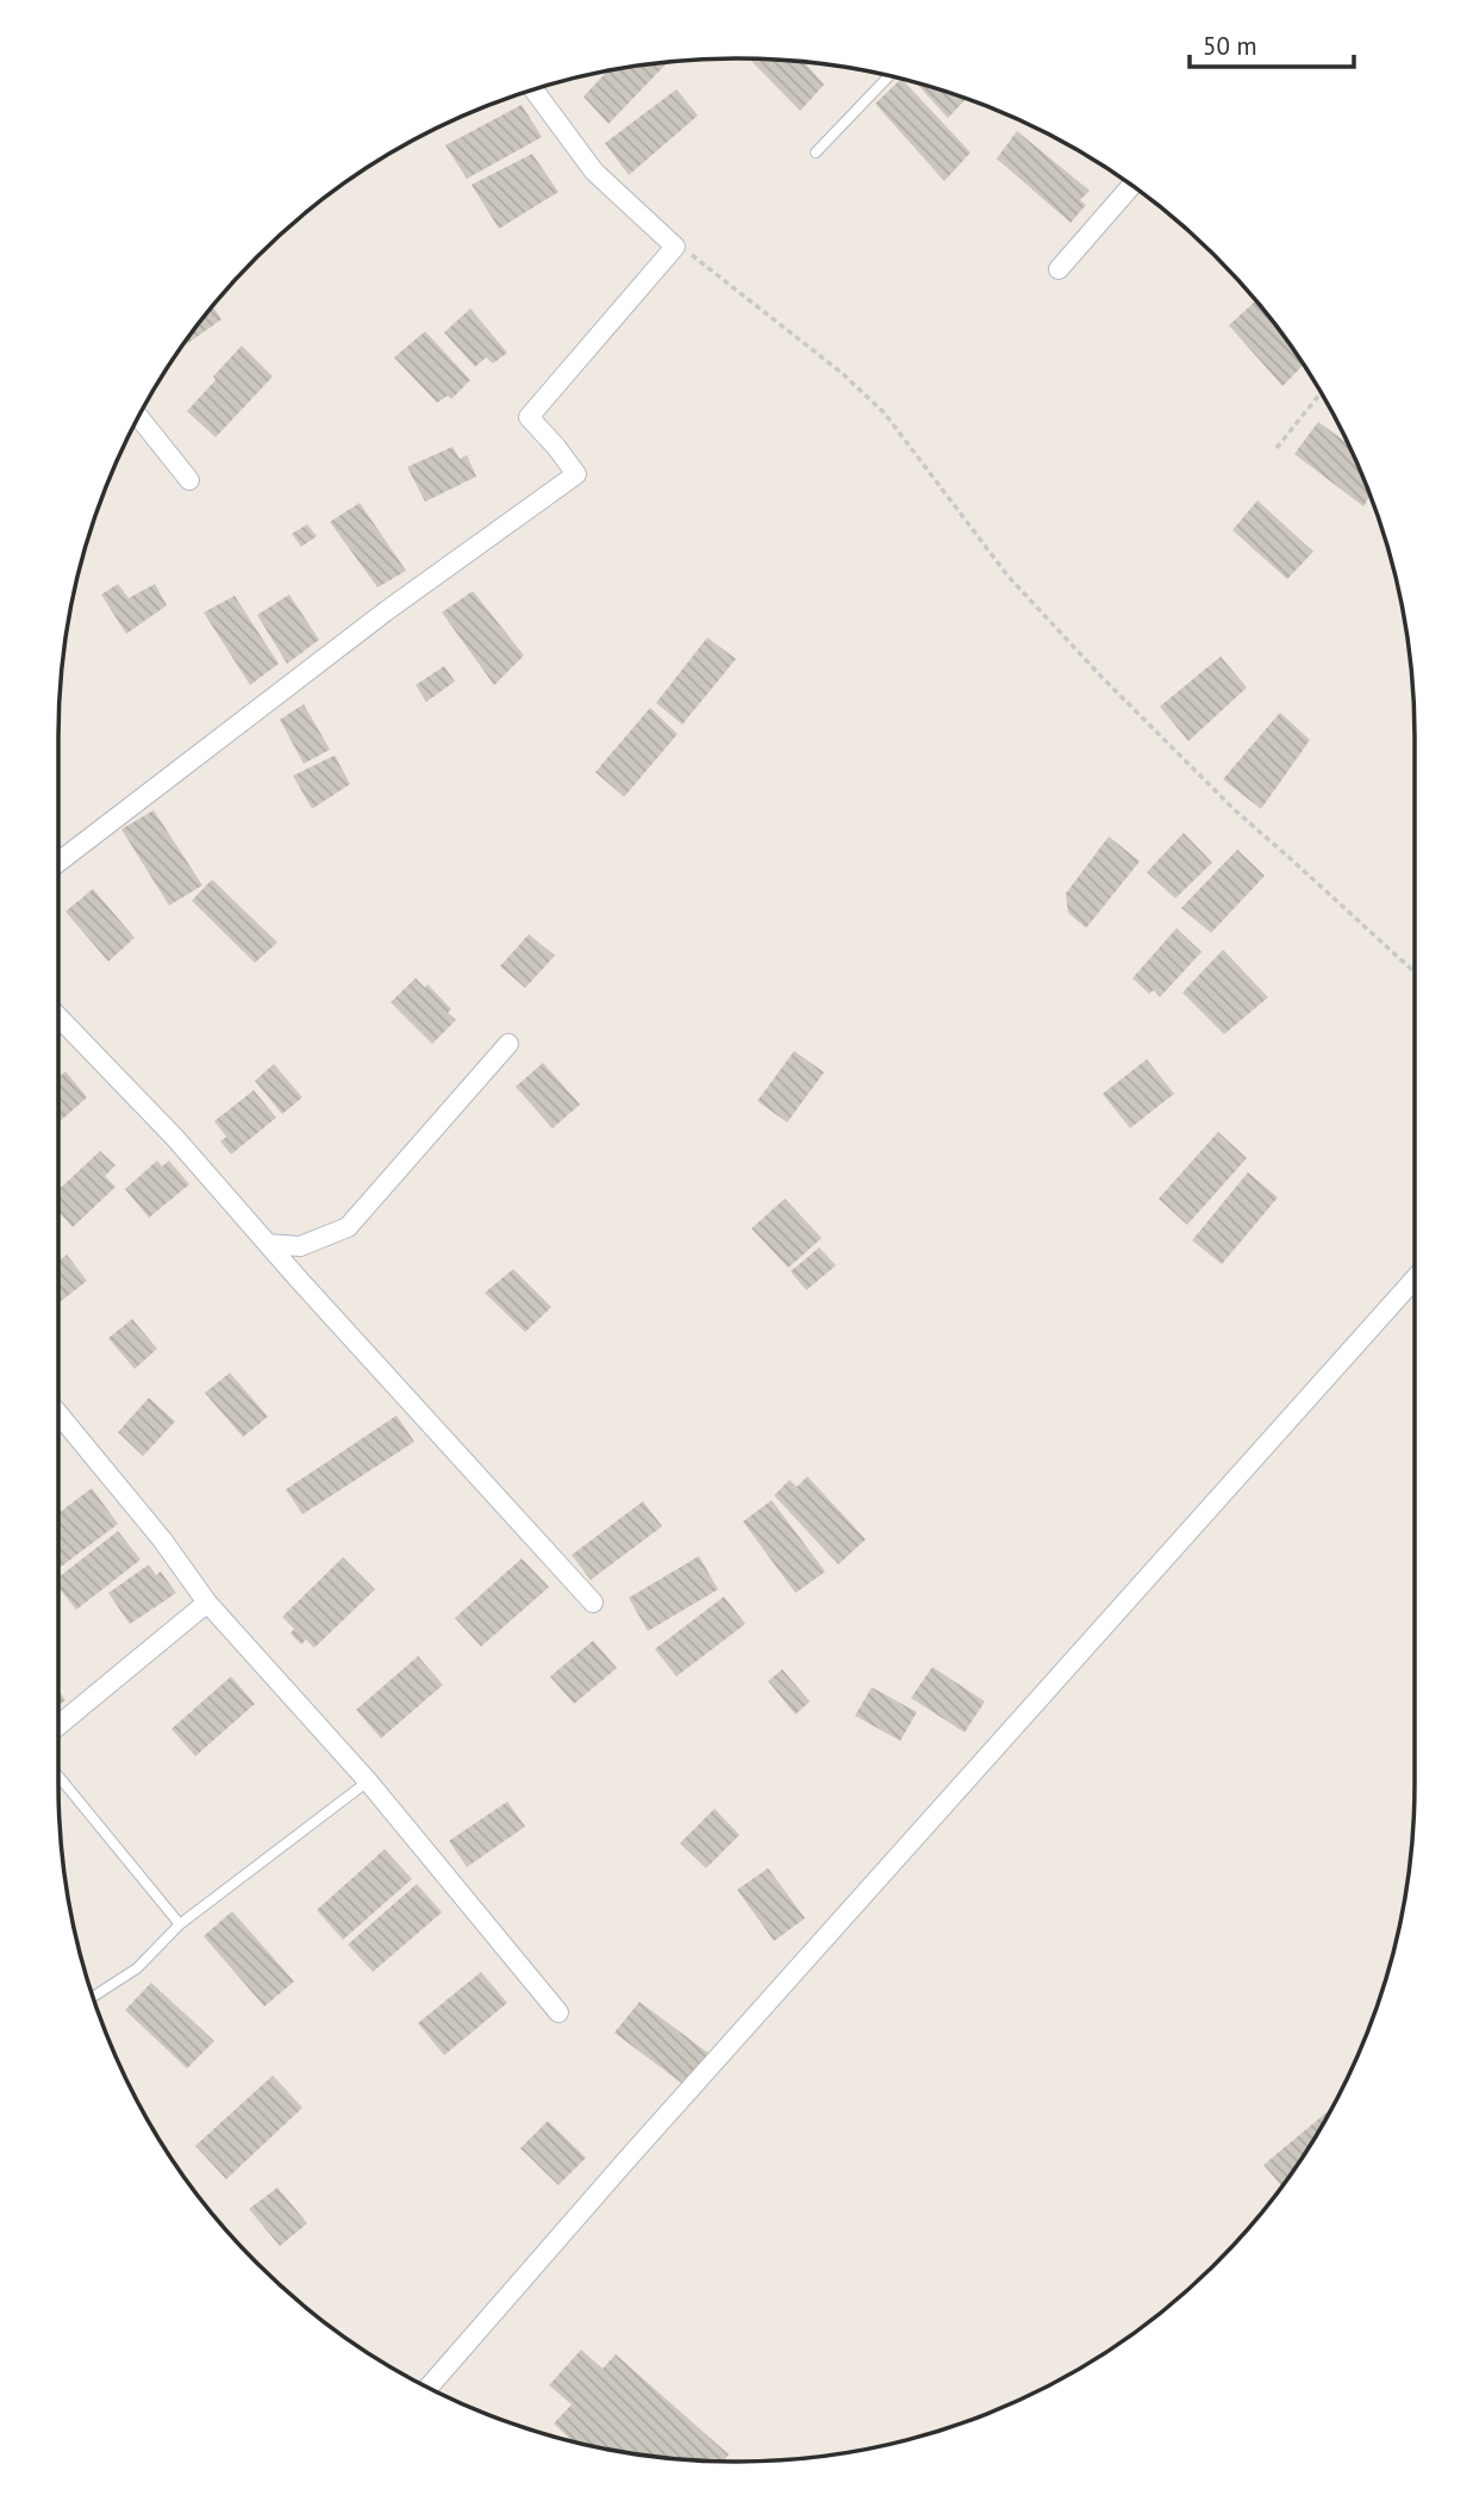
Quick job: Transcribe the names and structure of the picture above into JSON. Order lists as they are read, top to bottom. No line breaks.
{"scale_bar":"50 m"}
